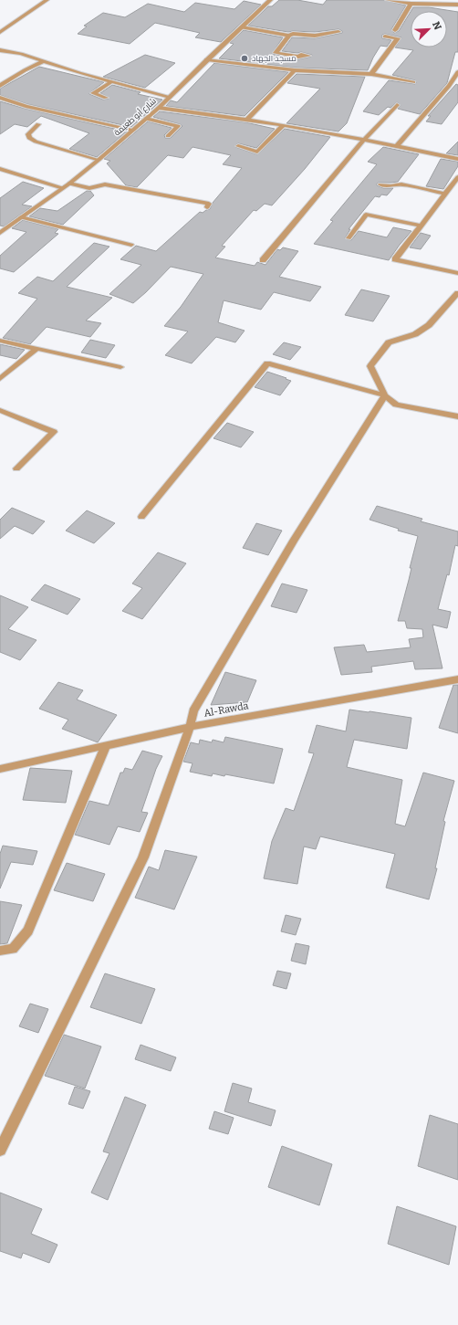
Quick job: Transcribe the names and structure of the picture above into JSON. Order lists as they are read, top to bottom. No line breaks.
{"streets":{"street":["شارع أبو طعيمة","Al-Rawda"]},"places":["مسجد الجهاد"],"north":"top right"}
